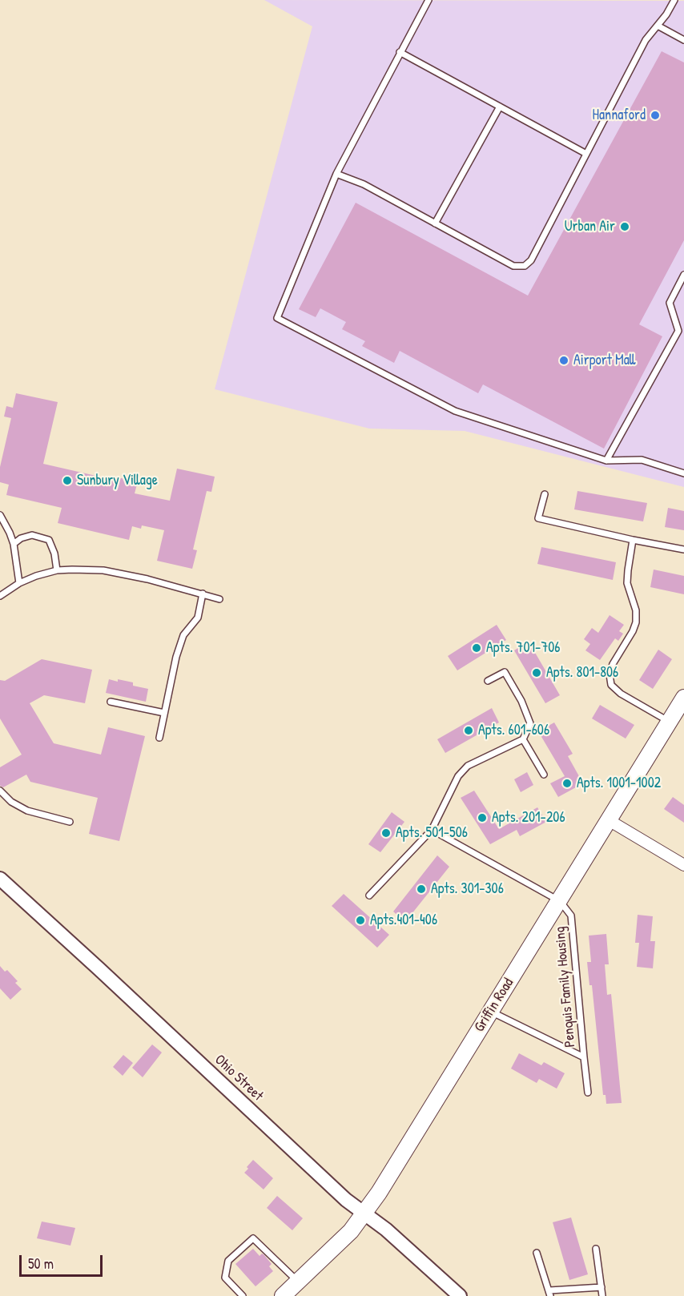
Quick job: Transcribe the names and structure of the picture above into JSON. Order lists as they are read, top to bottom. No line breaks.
{"streets":{"main road":["Griffin Road"],"street":["Ohio Street"],"lane":["Penquis Family Housing"]},"crossings":[["Penquis Family Housing","Griffin Road"],["Griffin Road","Ohio Street"]],"places":["Hannaford","Urban Air","Airport Mall","Sunbury Village","Apts. 701-706","Apts. 801-806","Apts. 601-606","Apts. 1001-1002","Apts. 201-206","Apts. 501-506","Apts. 301-306","Apts.401-406"],"scale_bar":"50 m"}
